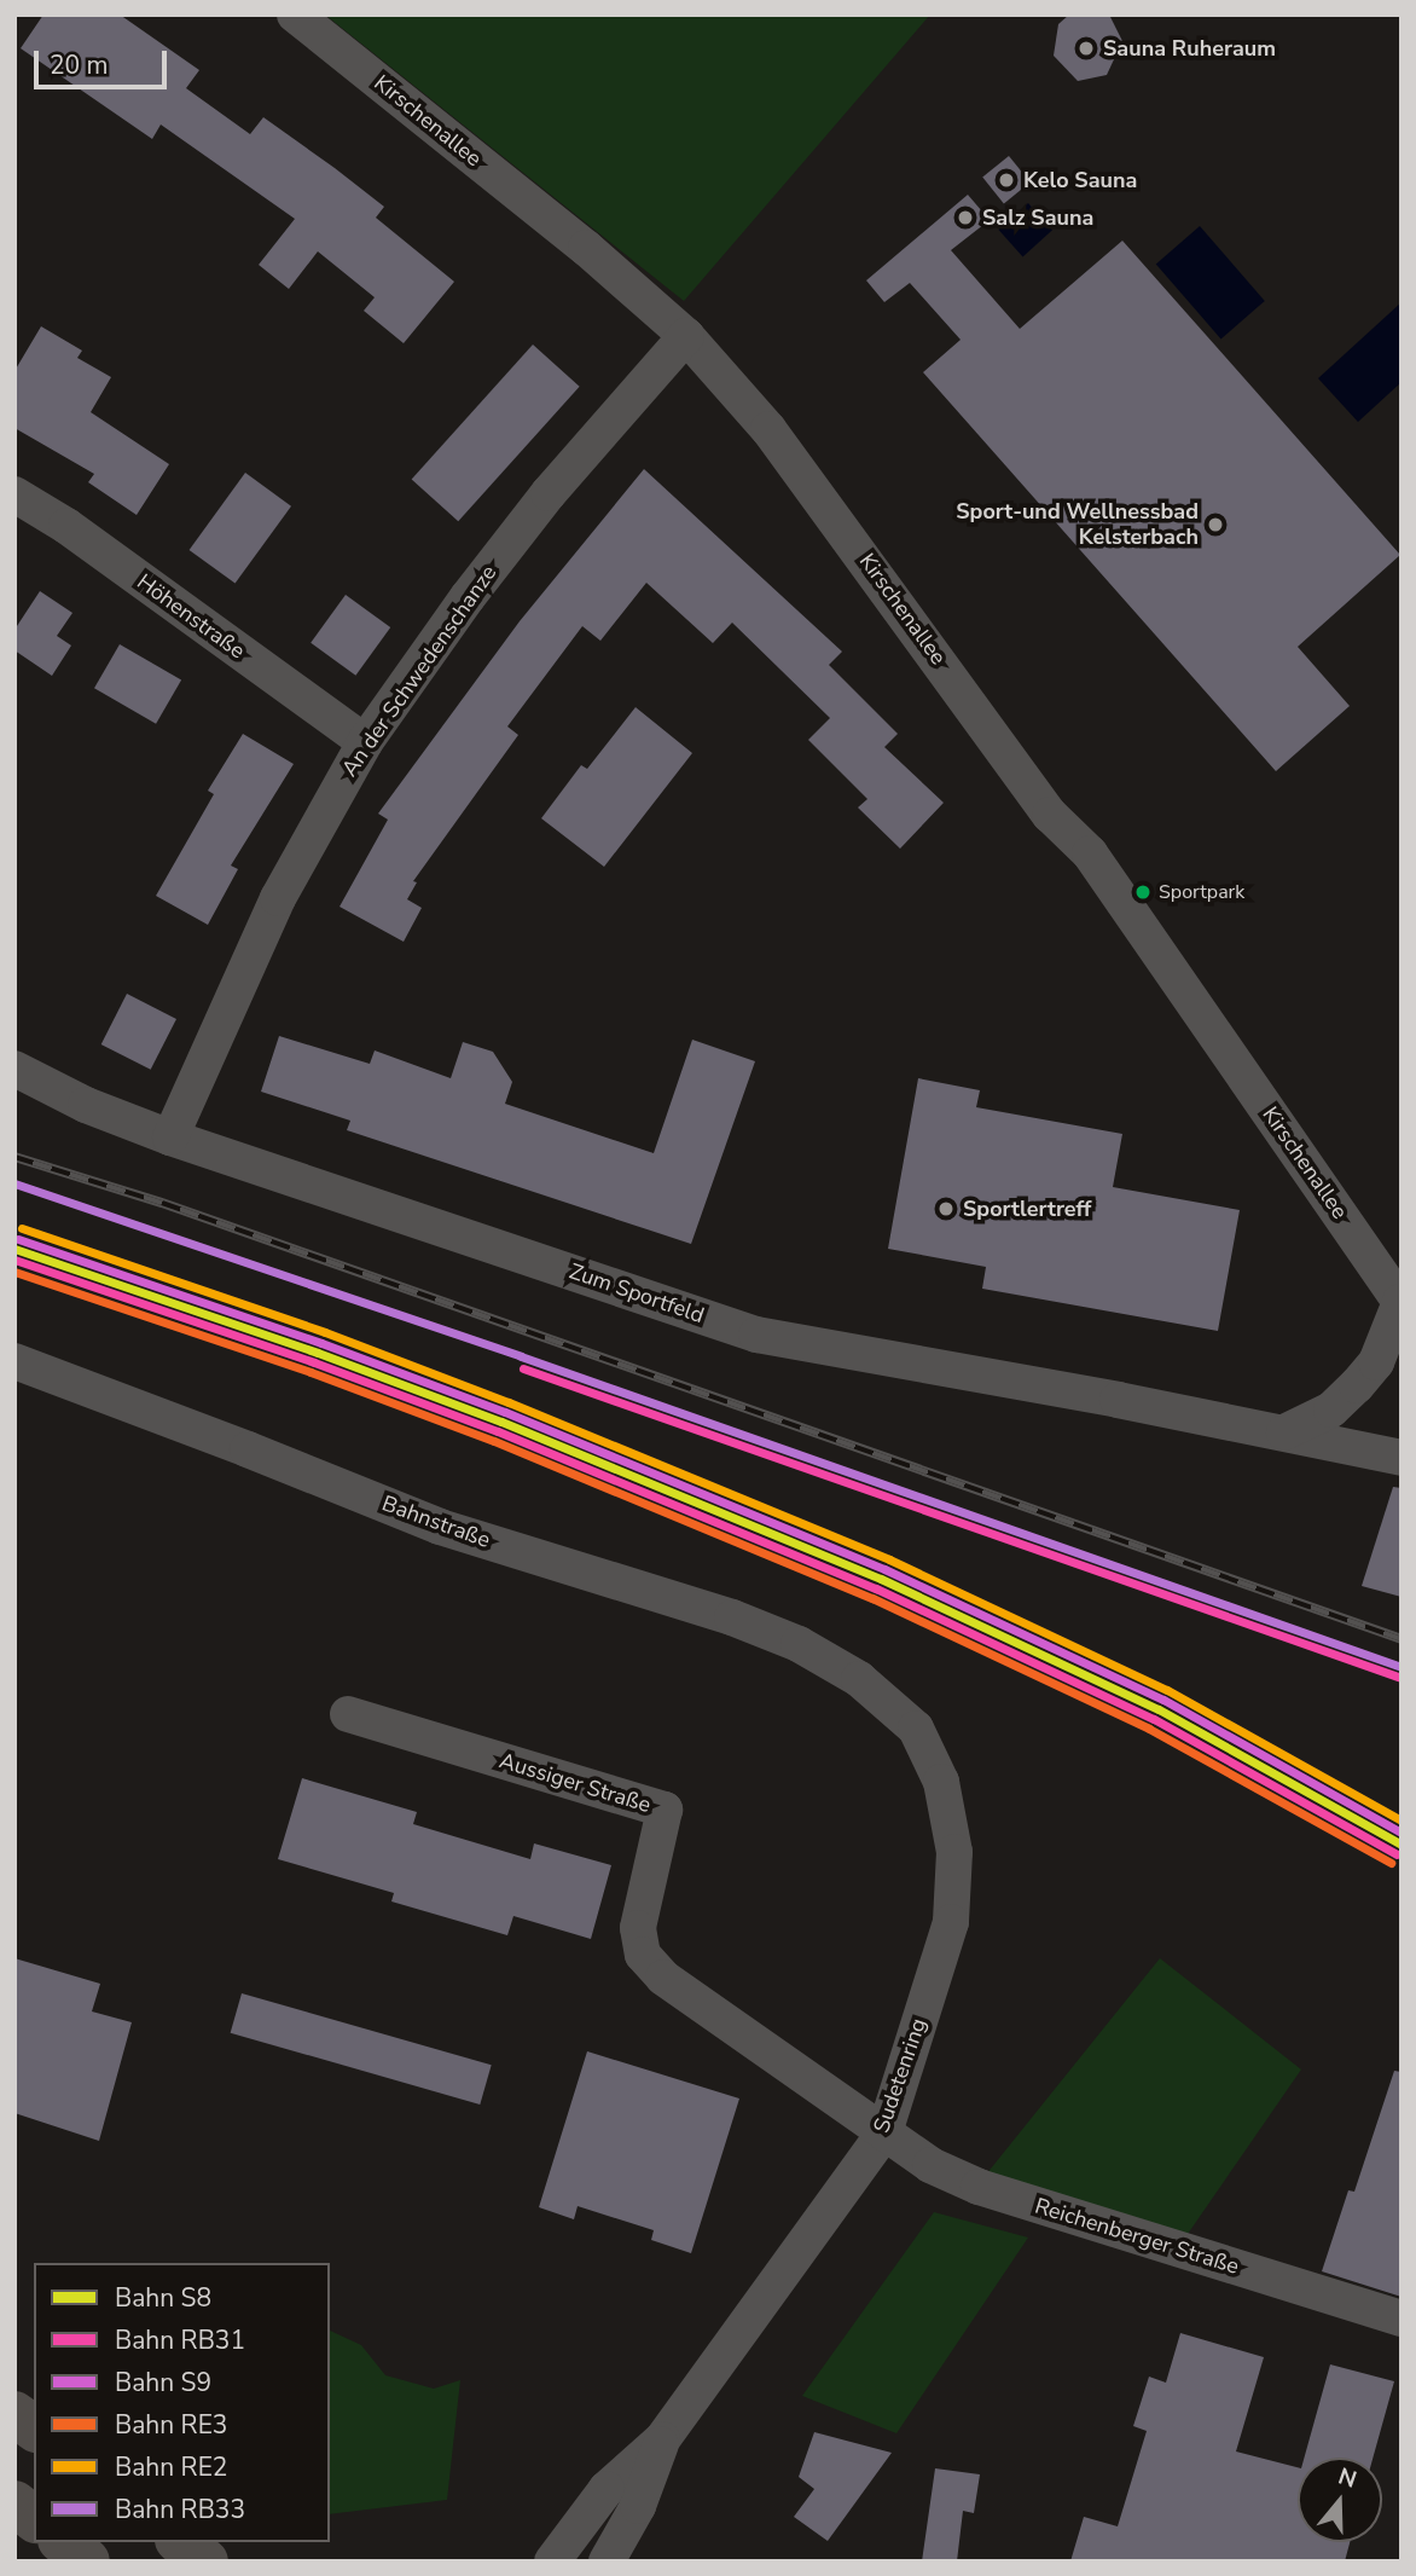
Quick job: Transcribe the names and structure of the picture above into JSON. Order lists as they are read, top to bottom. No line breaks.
{"streets":{"street":["Kirschenallee","Höhenstraße","An der Schwedenschanze","Zum Sportfeld","Bahnstraße","Aussiger Straße","Sudetenring","Reichenberger Straße"]},"crossings":[["Kirschenallee","An der Schwedenschanze"],["Höhenstraße","An der Schwedenschanze"],["An der Schwedenschanze","Zum Sportfeld"],["Bahnstraße","Sudetenring"],["Aussiger Straße","Sudetenring"],["Aussiger Straße","Reichenberger Straße"],["Sudetenring","Reichenberger Straße"]],"places":["Sauna Ruheraum","Kelo Sauna","Salz Sauna","Sport-und Wellnessbad Kelsterbach","Sportpark","Sportlertreff"],"lines":["rail line RB33","rail line RE2","rail line S9","rail line S8","rail line RB31","rail line RE3"],"legend":["Bahn S8","Bahn RB31","Bahn S9","Bahn RE3","Bahn RE2","Bahn RB33"],"scale_bar":"20 m","north":"top"}
